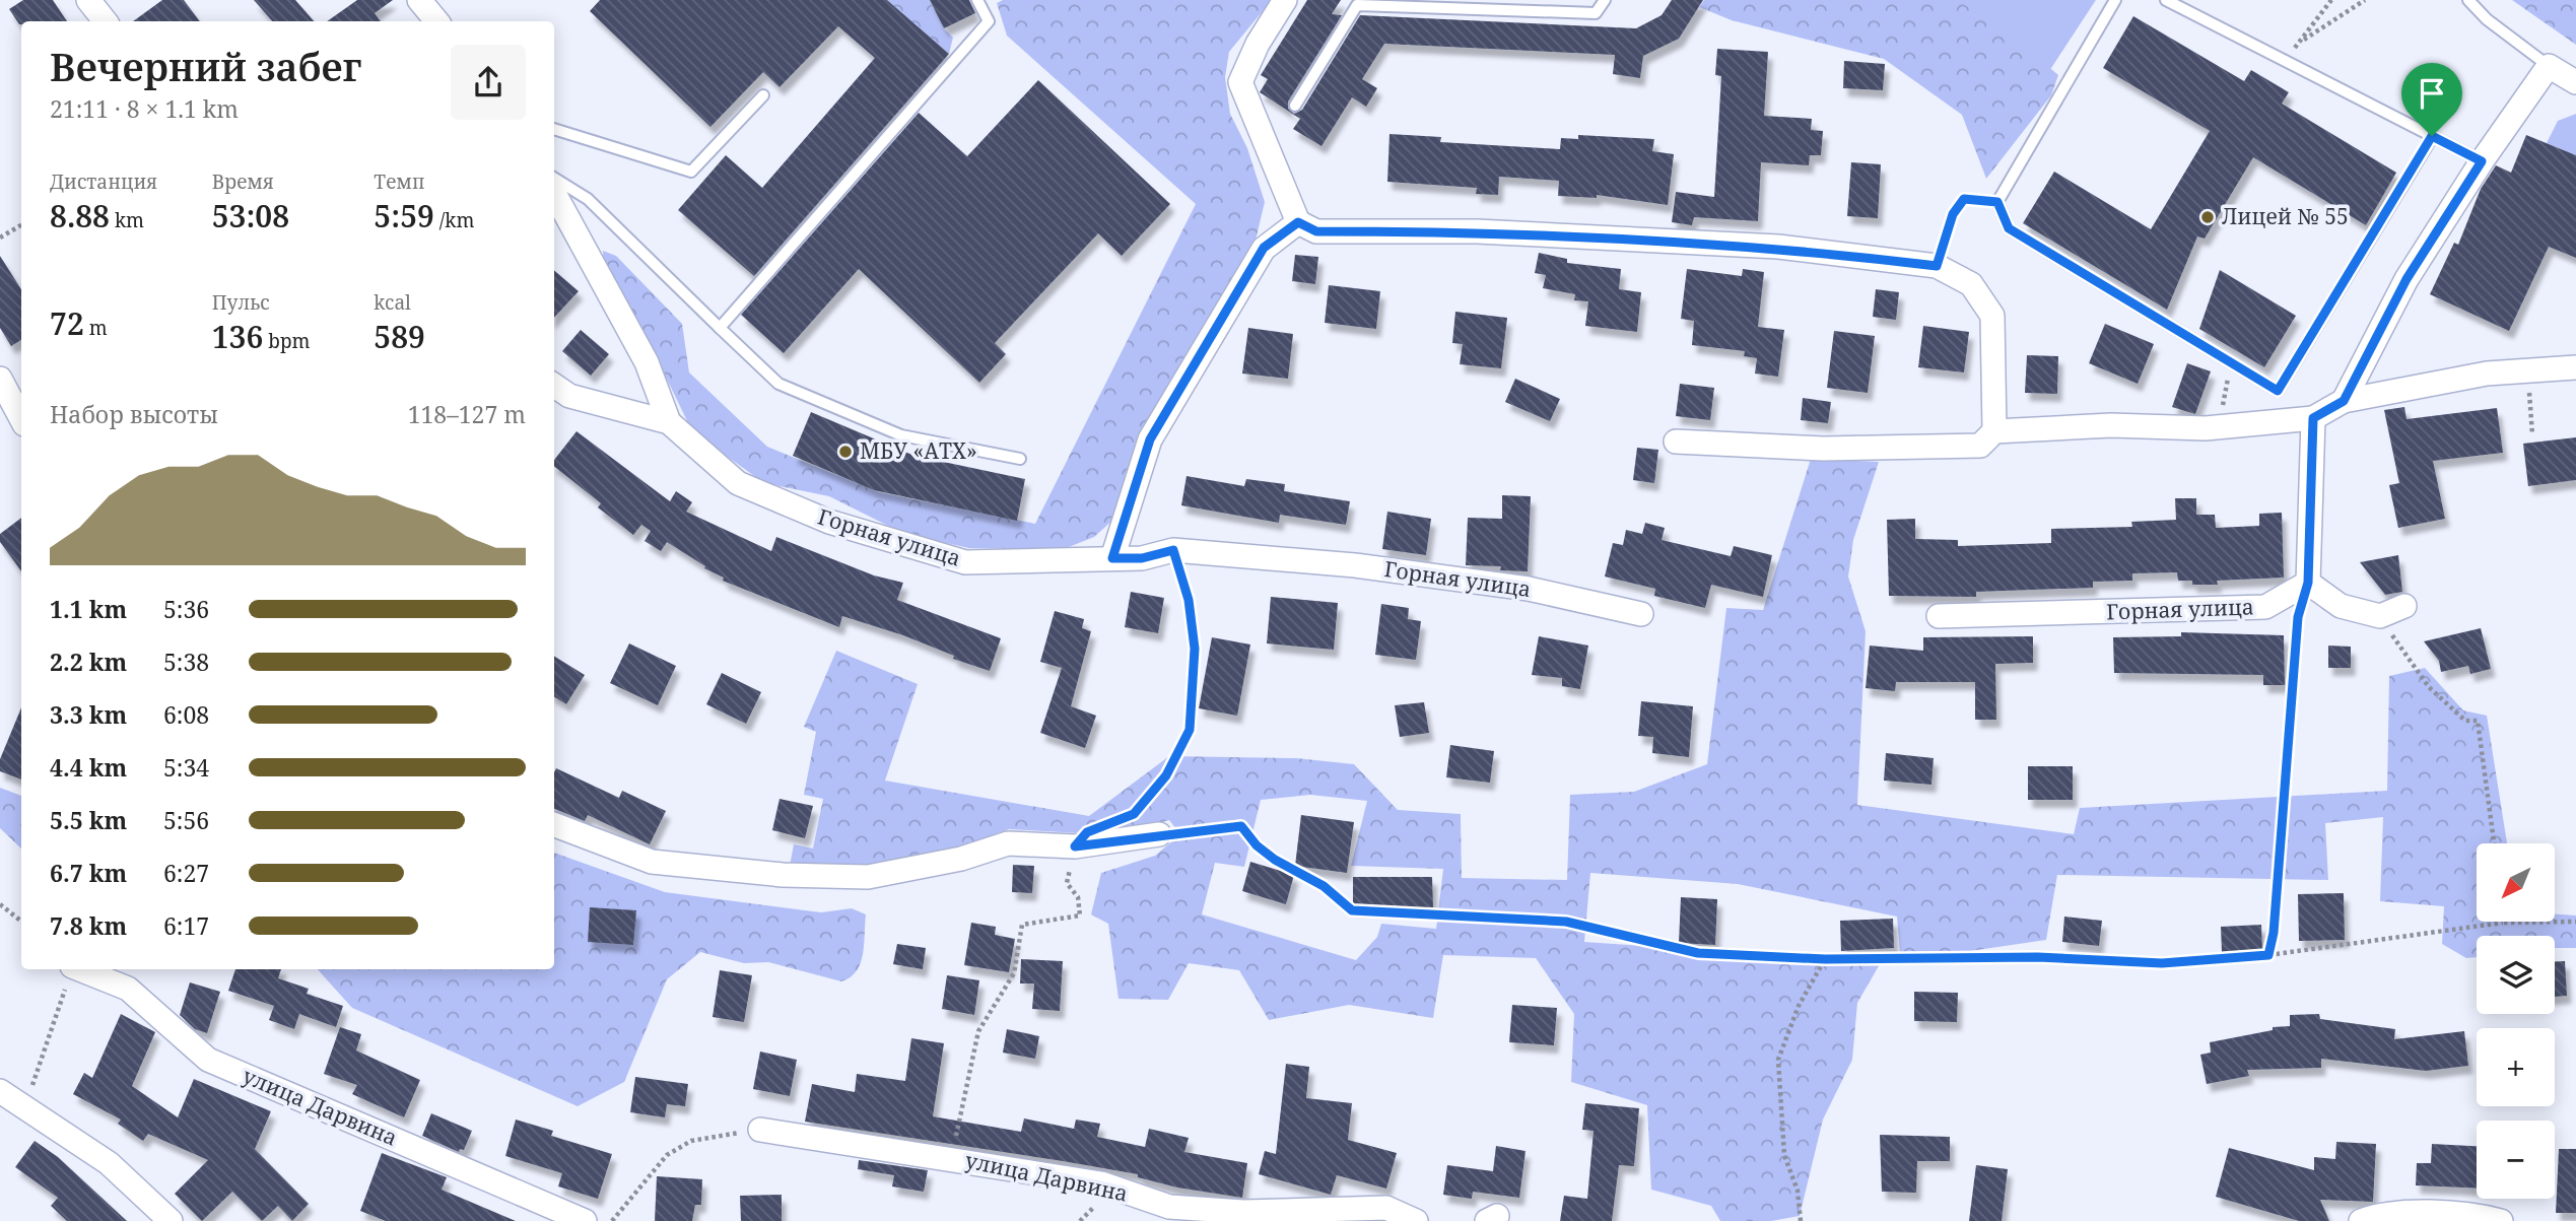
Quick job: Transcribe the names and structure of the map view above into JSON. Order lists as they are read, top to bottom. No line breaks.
{"streets":{"street":["Горная улица","улица Дарвина"]},"places":["Лицей № 55","МБУ «АТХ»"],"north":"bottom left","page":{"heading":["Вечерний забег","21:11 · 8 × 1.1 km"],"stats":[["Дистанция","8.88 km"],["Время","53:08"],["Темп","5:59 /km"],["72 m"],["Пульс","136 bpm"],["kcal","589"]],"chart":["Набор высоты","118–127 m"],"list":[{"name":"1.1 km","note":"5:36"},{"name":"2.2 km","note":"5:38"},{"name":"3.3 km","note":"6:08"},{"name":"4.4 km","note":"5:34"},{"name":"5.5 km","note":"5:56"},{"name":"6.7 km","note":"6:27"},{"name":"7.8 km","note":"6:17"}],"map_buttons":["+","−"]}}
